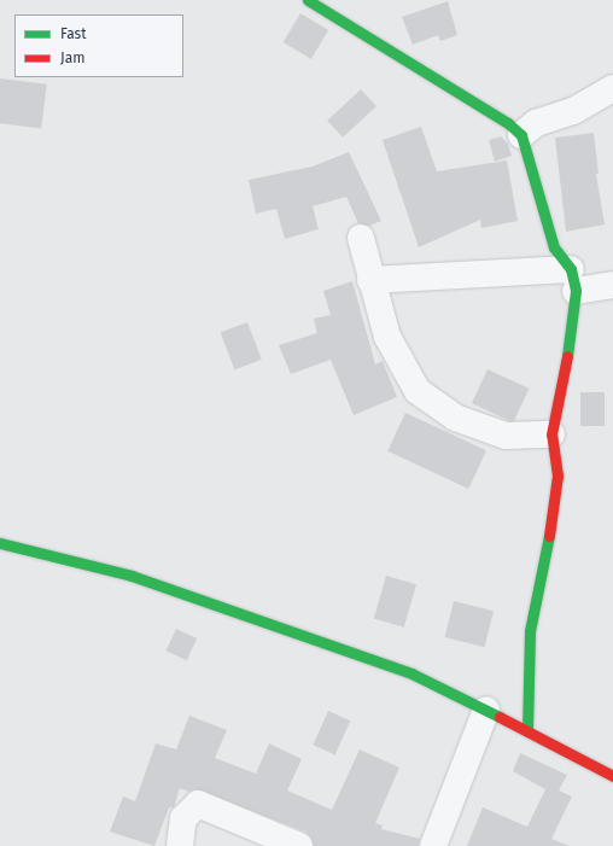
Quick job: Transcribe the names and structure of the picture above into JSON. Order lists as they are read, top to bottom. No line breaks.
{"legend":["Fast","Jam"]}
